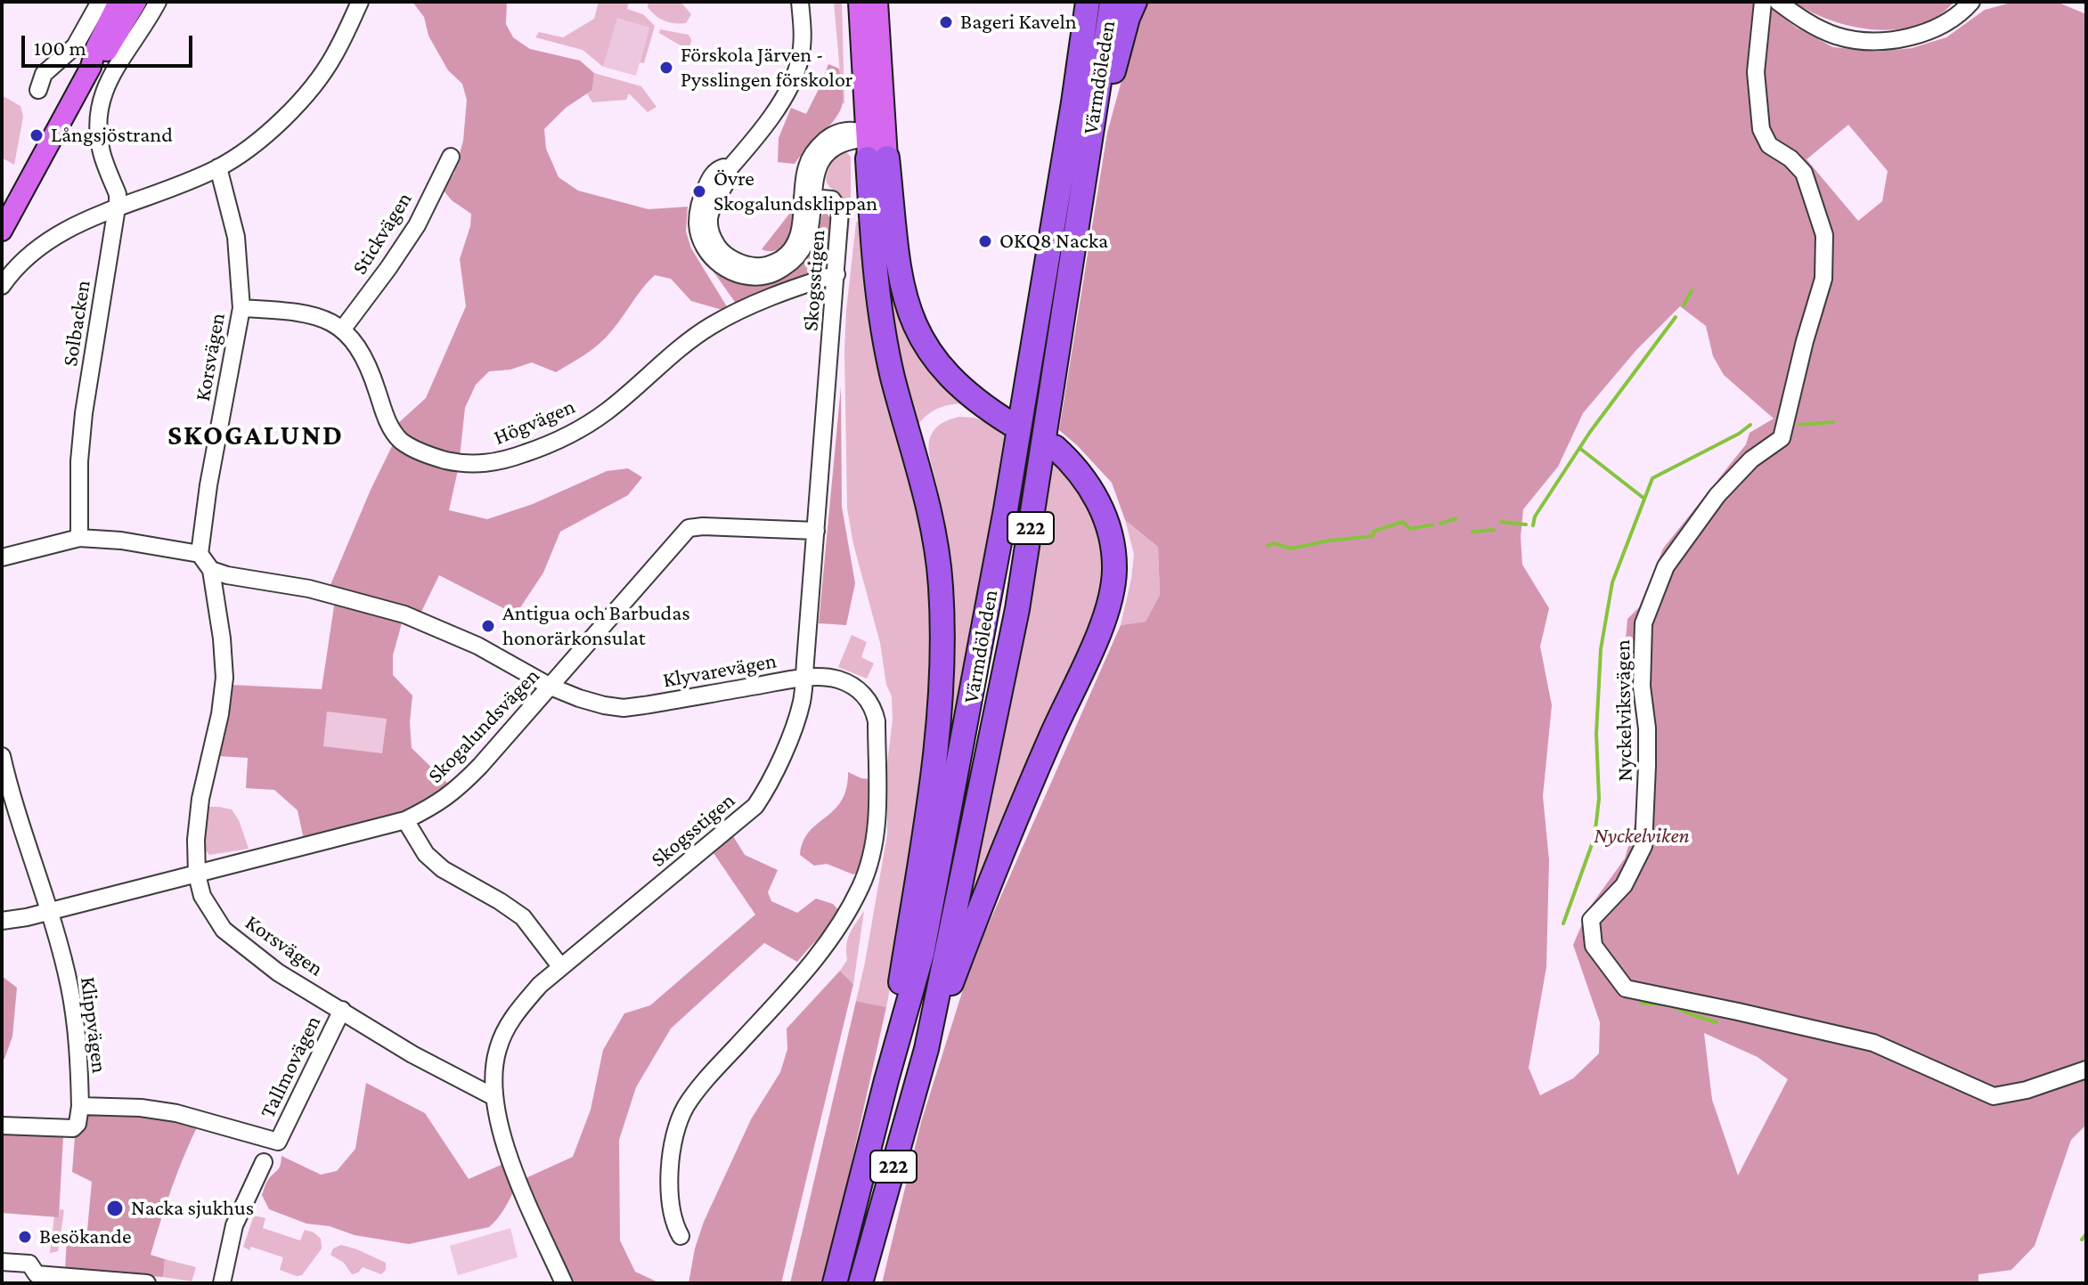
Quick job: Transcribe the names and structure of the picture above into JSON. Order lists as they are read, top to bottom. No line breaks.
{"streets":{"highway":["Värmdöleden","222"],"street":["Stickvägen","Skogsstigen","Solbacken","Korsvägen","Högvägen","Klyvarevägen","Nyckelviksvägen","Skogalundsvägen","Klippvägen","Tallmovägen"]},"crossings":[["Stickvägen","Högvägen"],["Skogsstigen","Korsvägen"],["Skogsstigen","Högvägen"],["Skogsstigen","Klyvarevägen"],["Skogsstigen","Skogalundsvägen"],["Korsvägen","Högvägen"],["Korsvägen","Klyvarevägen"],["Korsvägen","Skogalundsvägen"],["Korsvägen","Tallmovägen"],["Klyvarevägen","Skogalundsvägen"],["Skogalundsvägen","Klippvägen"],["Klippvägen","Tallmovägen"]],"districts":["SKOGALUND"],"parks":["Nyckelviken"],"places":["Bageri Kaveln","Förskola Järven - Pysslingen förskolor","Långsjöstrand","Övre Skogalundsklippan","OKQ8 Nacka","Antigua och Barbudas honorärkonsulat","Nacka sjukhus","Besökande"],"scale_bar":"100 m"}
